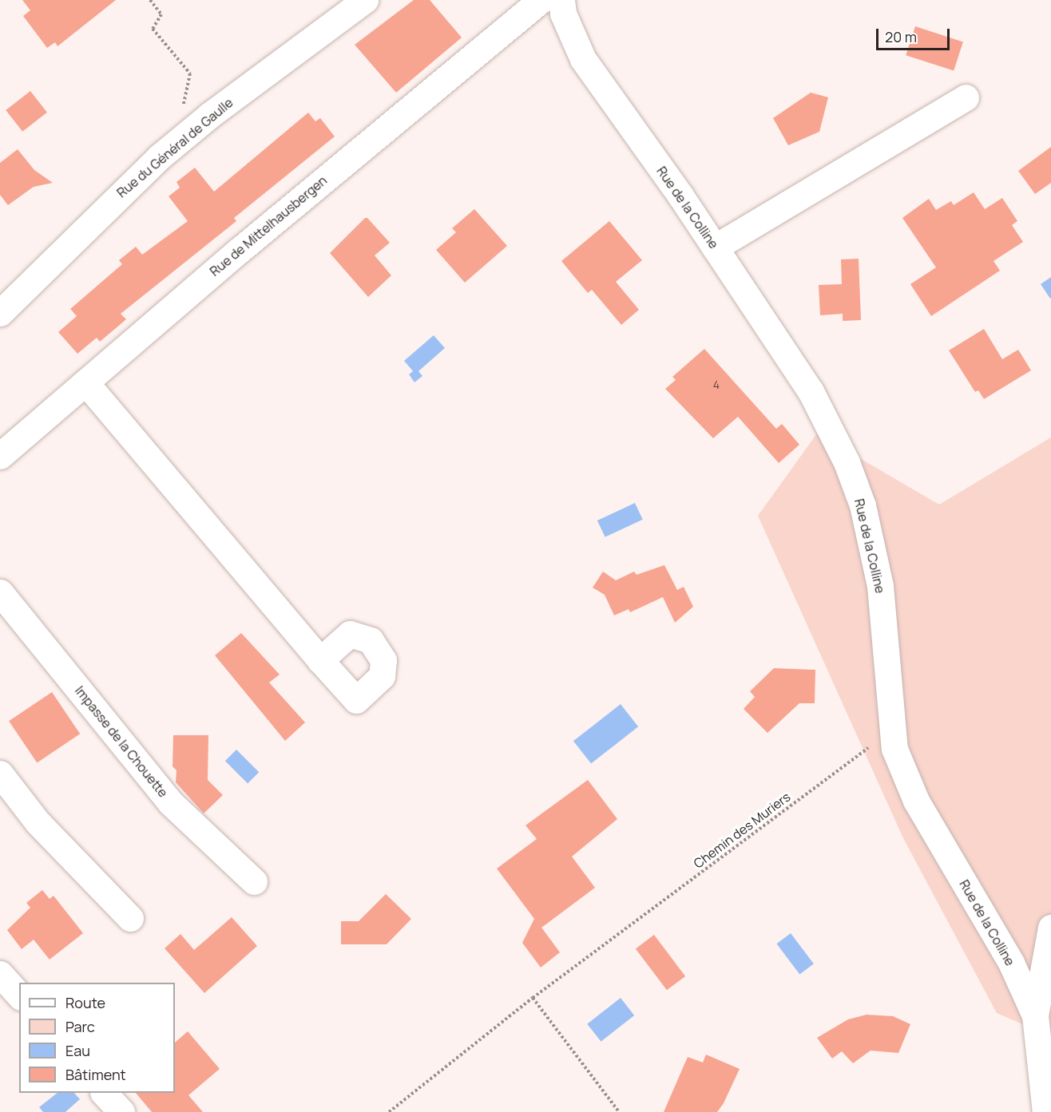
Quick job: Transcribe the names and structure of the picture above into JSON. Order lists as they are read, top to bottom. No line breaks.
{"streets":{"street":["Rue du Général de Gaulle","Rue de la Colline","Rue de Mittelhausbergen","Impasse de la Chouette"],"path":["Chemin des Muriers"]},"crossings":[["Rue de la Colline","Chemin des Muriers"]],"house_numbers":["4"],"legend":["Route","Parc","Eau","Bâtiment"],"scale_bar":"20 m"}
